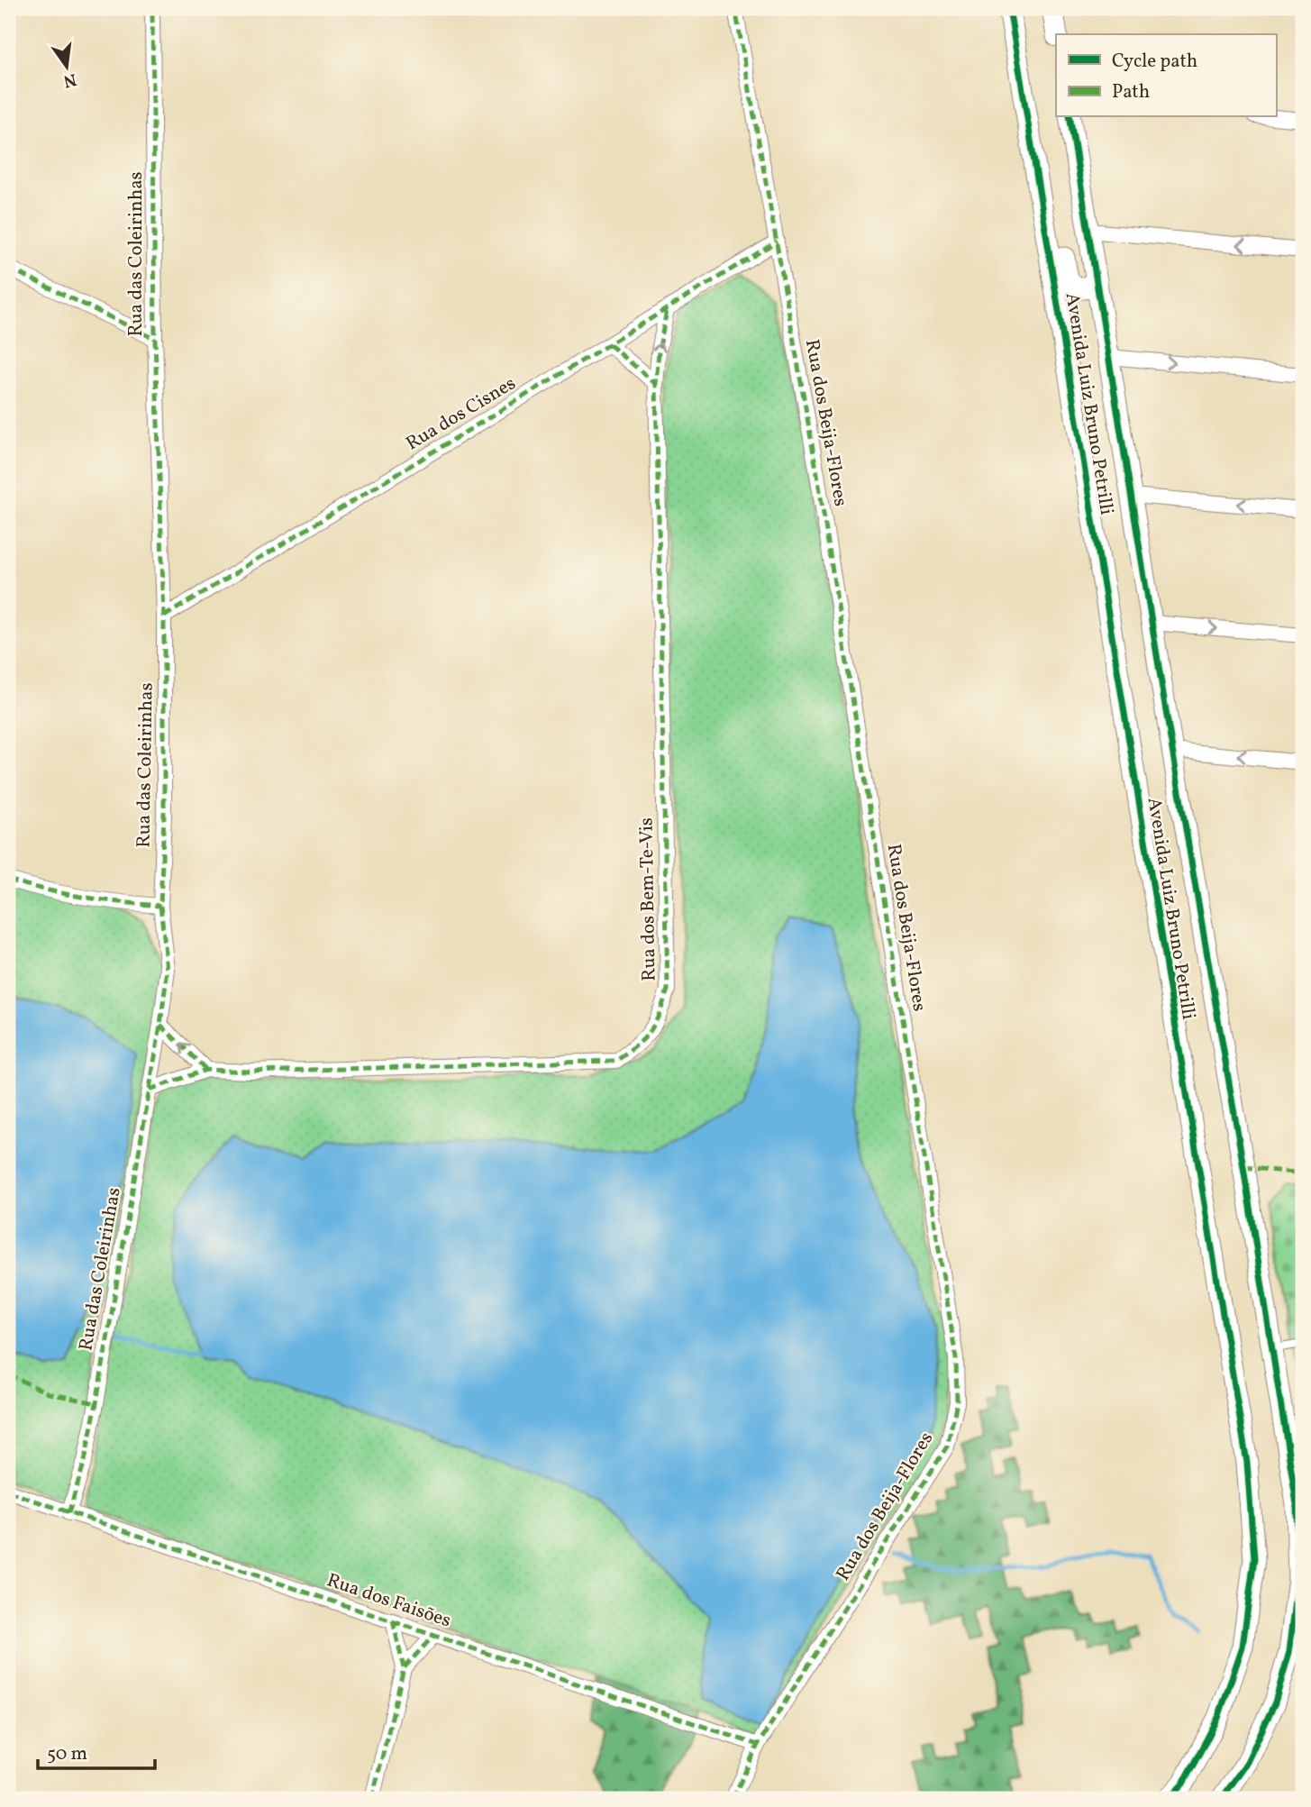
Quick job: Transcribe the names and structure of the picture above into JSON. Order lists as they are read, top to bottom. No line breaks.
{"streets":{"main road":["Avenida Luiz Bruno Petrilli"],"street":["Rua das Coleirinhas","Rua dos Cisnes","Rua dos Beija-Flores","Rua dos Bem-Te-Vis","Rua dos Faisões"]},"crossings":[["Rua das Coleirinhas","Rua dos Cisnes"],["Rua das Coleirinhas","Rua dos Bem-Te-Vis"],["Rua das Coleirinhas","Rua dos Faisões"],["Rua dos Cisnes","Rua dos Beija-Flores"],["Rua dos Cisnes","Rua dos Bem-Te-Vis"],["Rua dos Beija-Flores","Rua dos Faisões"]],"legend":["Cycle path","Path"],"scale_bar":"50 m","north":"bottom"}
